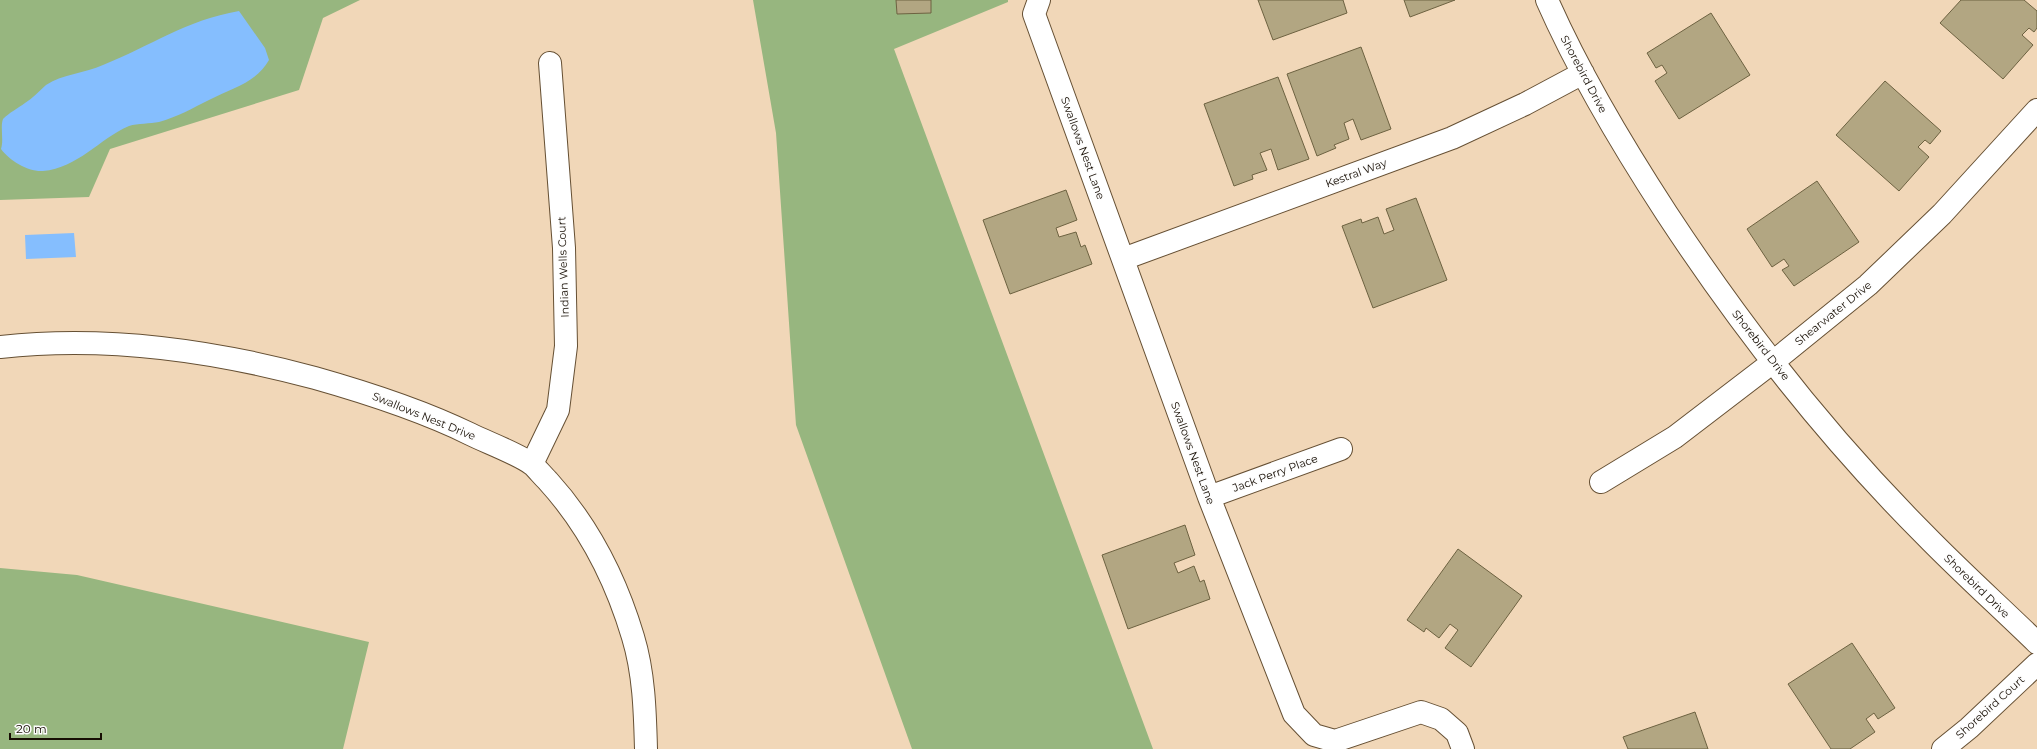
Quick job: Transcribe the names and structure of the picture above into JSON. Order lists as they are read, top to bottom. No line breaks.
{"streets":{"street":["Shorebird Drive","Swallows Nest Lane","Kestral Way","Indian Wells Court","Shearwater Drive","Swallows Nest Drive","Jack Perry Place","Shorebird Court"]},"crossings":[["Shorebird Drive","Kestral Way"],["Shorebird Drive","Shearwater Drive"],["Swallows Nest Lane","Kestral Way"],["Swallows Nest Lane","Jack Perry Place"],["Indian Wells Court","Swallows Nest Drive"]],"scale_bar":"20 m"}
